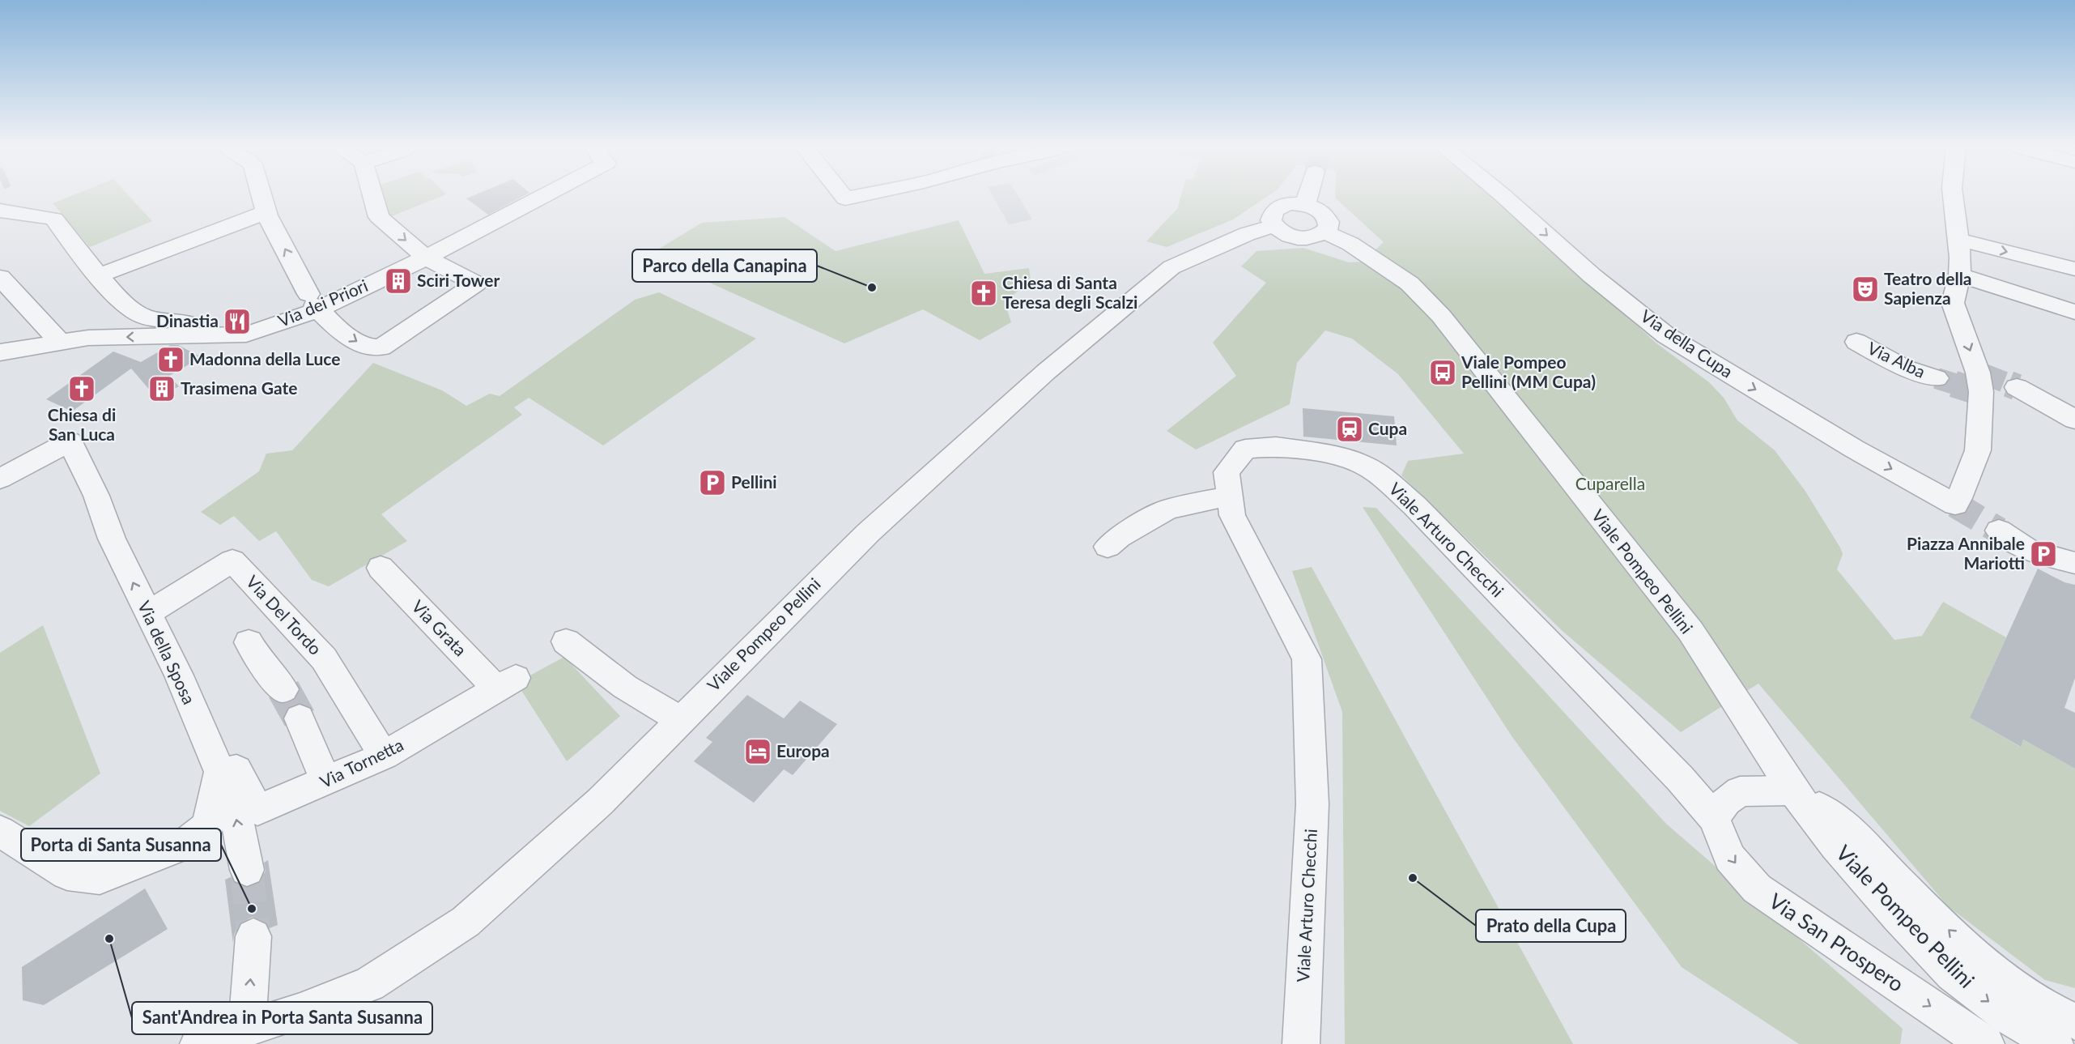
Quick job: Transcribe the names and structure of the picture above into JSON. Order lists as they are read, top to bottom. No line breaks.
{"streets":{"street":["Via dei Priori","Via della Cupa","Via Alba","Viale Arturo Checchi","Viale Pompeo Pellini","Via Del Tordo","Via Grata","Via della Sposa","Via Tornetta","Via San Prospero"]},"crossings":[["Viale Arturo Checchi","Via San Prospero"],["Via Del Tordo","Via della Sposa"],["Via Del Tordo","Via Tornetta"],["Via Grata","Via Tornetta"],["Via della Sposa","Via Tornetta"]],"one_way":["Via San Prospero"],"parks":["Cuparella"],"places":{"building":["Sciri Tower","Trasimena Gate"],"other":["Parco della Canapina","Prato della Cupa","Porta di Santa Susanna","Sant'Andrea in Porta Santa Susanna"],"theatre":["Teatro della Sapienza"],"church":["Chiesa di Santa Teresa degli Scalzi","Madonna della Luce","Chiesa di San Luca"],"restaurant":["Dinastia"],"bus stop":["Viale Pompeo Pellini (MM Cupa)"],"station":["Cupa"],"parking":["Pellini","Piazza Annibale Mariotti"],"hotel":["Europa"]}}
